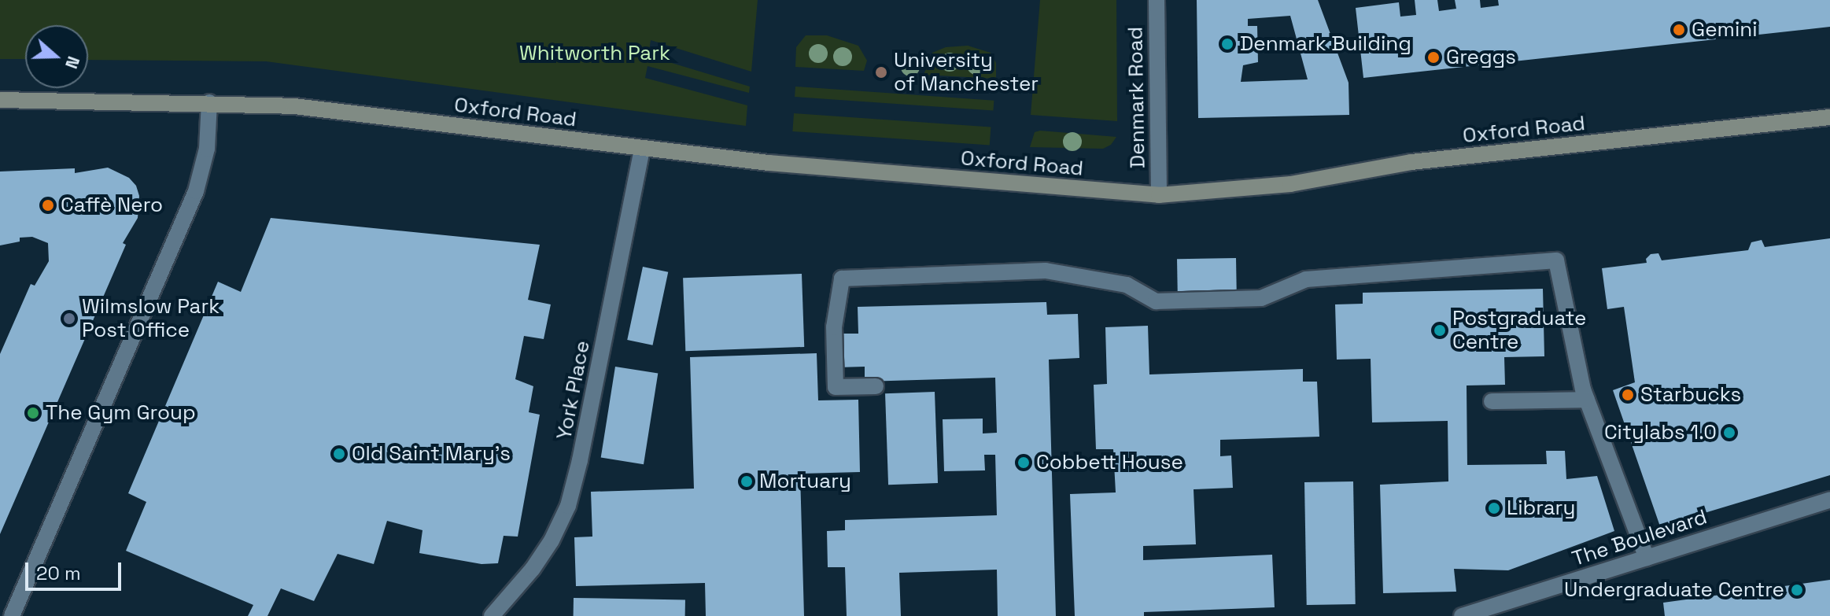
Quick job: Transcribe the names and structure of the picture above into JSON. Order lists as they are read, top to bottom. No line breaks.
{"streets":{"main road":["Oxford Road"],"street":["Denmark Road","York Place","The Boulevard"]},"crossings":[["Denmark Road","Oxford Road"],["Oxford Road","York Place"]],"parks":["Whitworth Park"],"places":["Gemini","Denmark Building","Greggs","University of Manchester","Caffè Nero","Wilmslow Park Post Office","Postgraduate Centre","Starbucks","The Gym Group","Citylabs 1.0","Old Saint Mary’s","Cobbett House","Mortuary","Library","Undergraduate Centre"],"scale_bar":"20 m","north":"right"}
